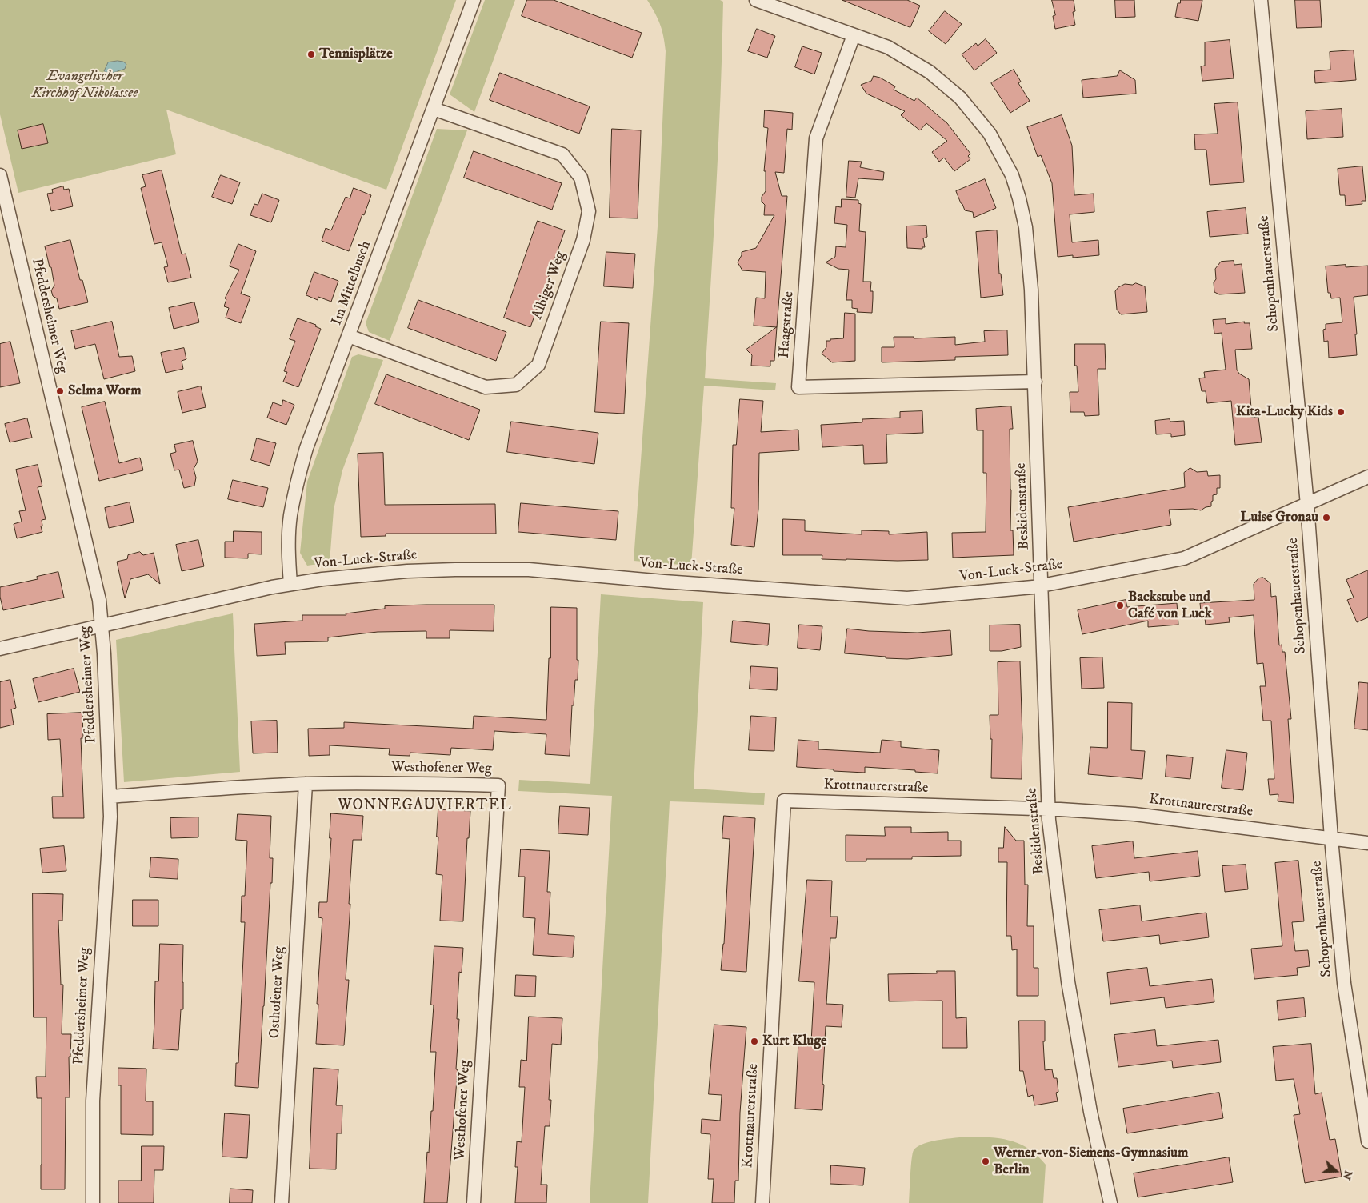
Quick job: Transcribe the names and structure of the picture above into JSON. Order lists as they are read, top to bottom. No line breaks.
{"streets":{"street":["Schopenhauerstraße","Im Mittelbusch","Albiger Weg","Pfeddersheimer Weg","Haagstraße","Beskidenstraße","Von-Luck-Straße","Westhofener Weg","Krottnaurerstraße","Osthofener Weg"]},"crossings":[["Schopenhauerstraße","Von-Luck-Straße"],["Schopenhauerstraße","Krottnaurerstraße"],["Im Mittelbusch","Albiger Weg"],["Im Mittelbusch","Von-Luck-Straße"],["Pfeddersheimer Weg","Von-Luck-Straße"],["Pfeddersheimer Weg","Westhofener Weg"],["Haagstraße","Beskidenstraße"],["Beskidenstraße","Von-Luck-Straße"],["Beskidenstraße","Krottnaurerstraße"],["Westhofener Weg","Osthofener Weg"]],"districts":["WONNEGAUVIERTEL"],"parks":["Evangelischer Kirchhof Nikolassee"],"places":["Tennisplätze","Selma Worm","Kita-Lucky Kids","Luise Gronau","Backstube und Café von Luck","Kurt Kluge","Werner-von-Siemens-Gymnasium Berlin"],"north":"right"}
